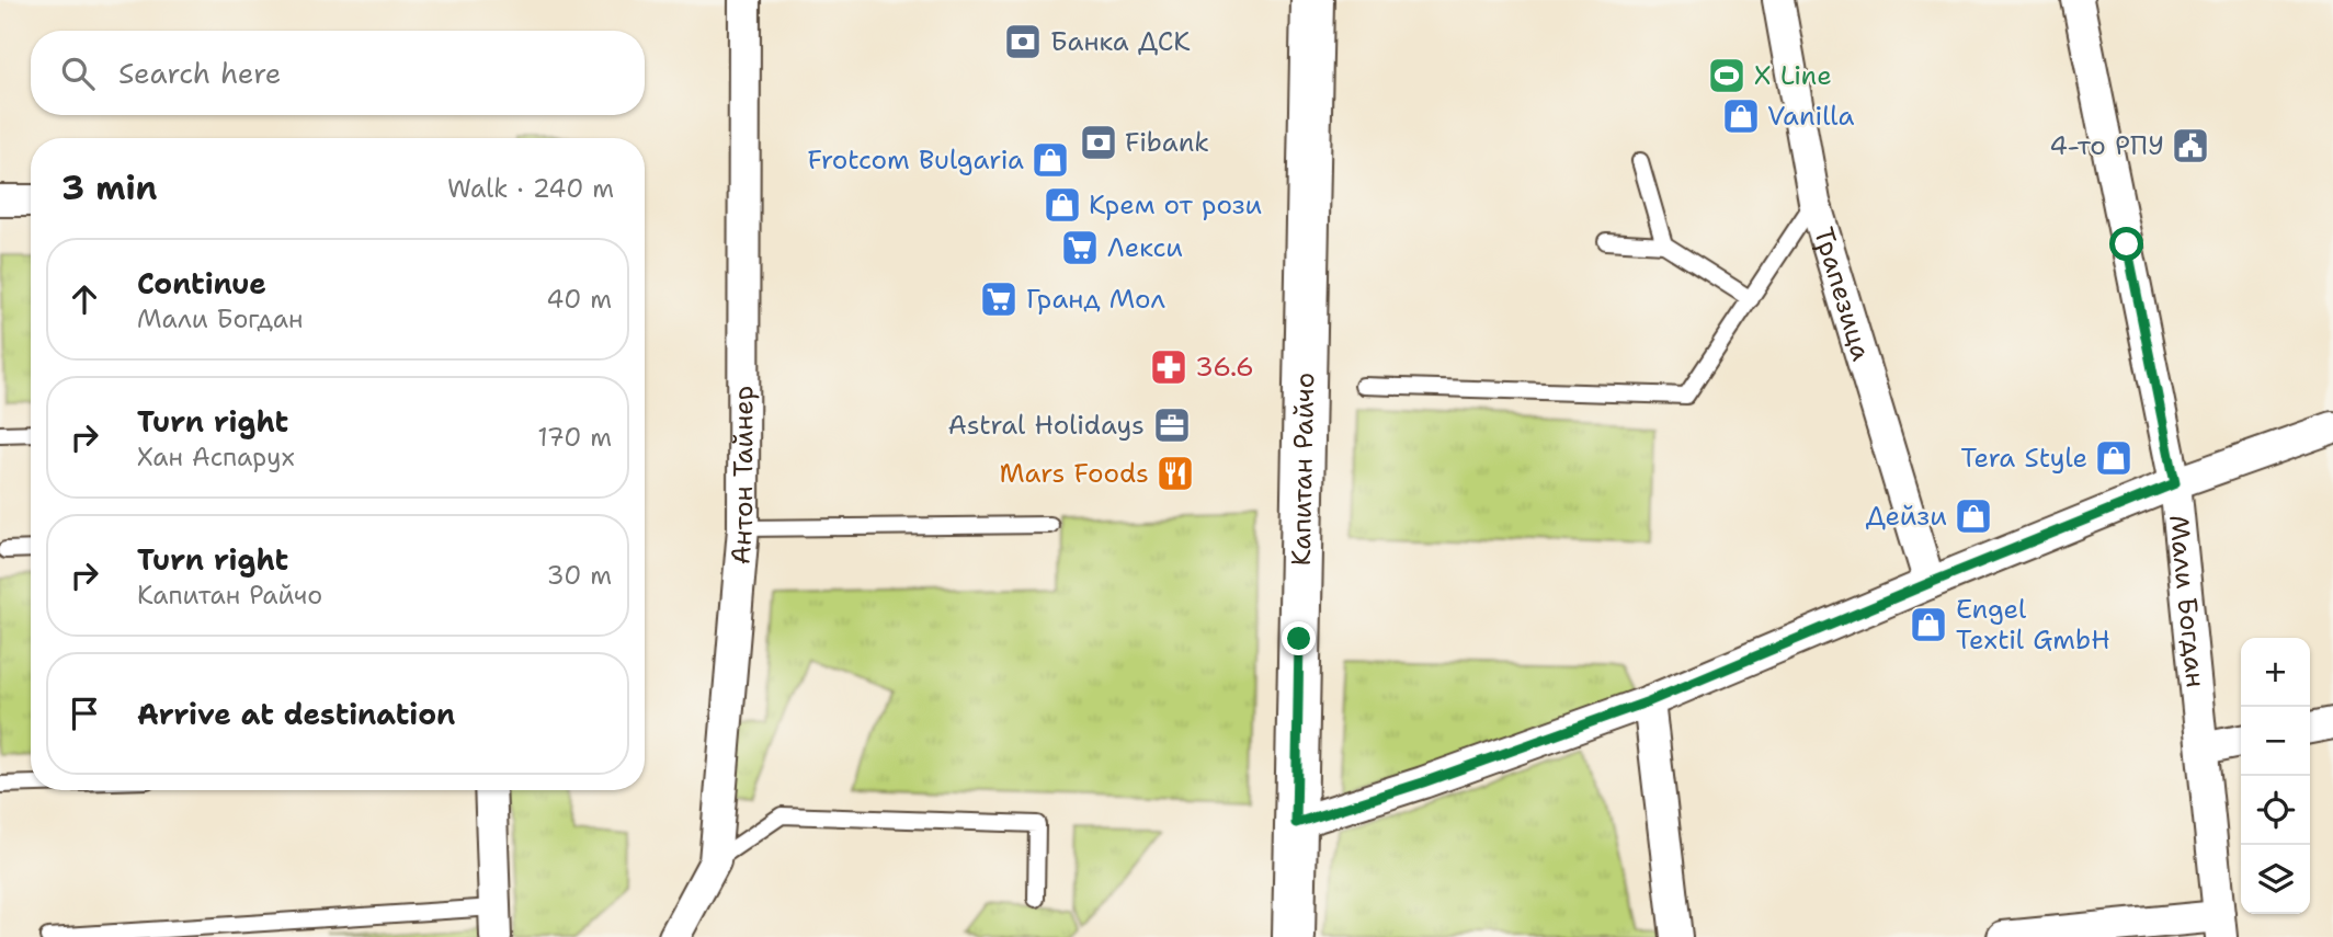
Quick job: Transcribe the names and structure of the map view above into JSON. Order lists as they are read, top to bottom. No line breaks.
{"streets":{"street":["Трапезица","Капитан Райчо","Антон Тайнер","Мали Богдан"]},"places":{"bank":["Банка ДСК","Fibank"],"sports":["X Line"],"shop":["Vanilla","Frotcom Bulgaria","Крем от рози","Tera Style","Дейзи","Engel Textil GmbH"],"public building":["4-то РПУ"],"supermarket":["Лекси","Гранд Мол"],"pharmacy":["36.6"],"office":["Astral Holidays"],"restaurant":["Mars Foods"]},"page":{"search":"Search here","heading":["3 min","Walk · 240 m"],"list":[["Continue","Мали Богдан","40 m"],["Turn right","Хан Аспарух","170 m"],["Turn right","Капитан Райчо","30 m"],"Arrive at destination"],"map_buttons":["+","−"]}}
